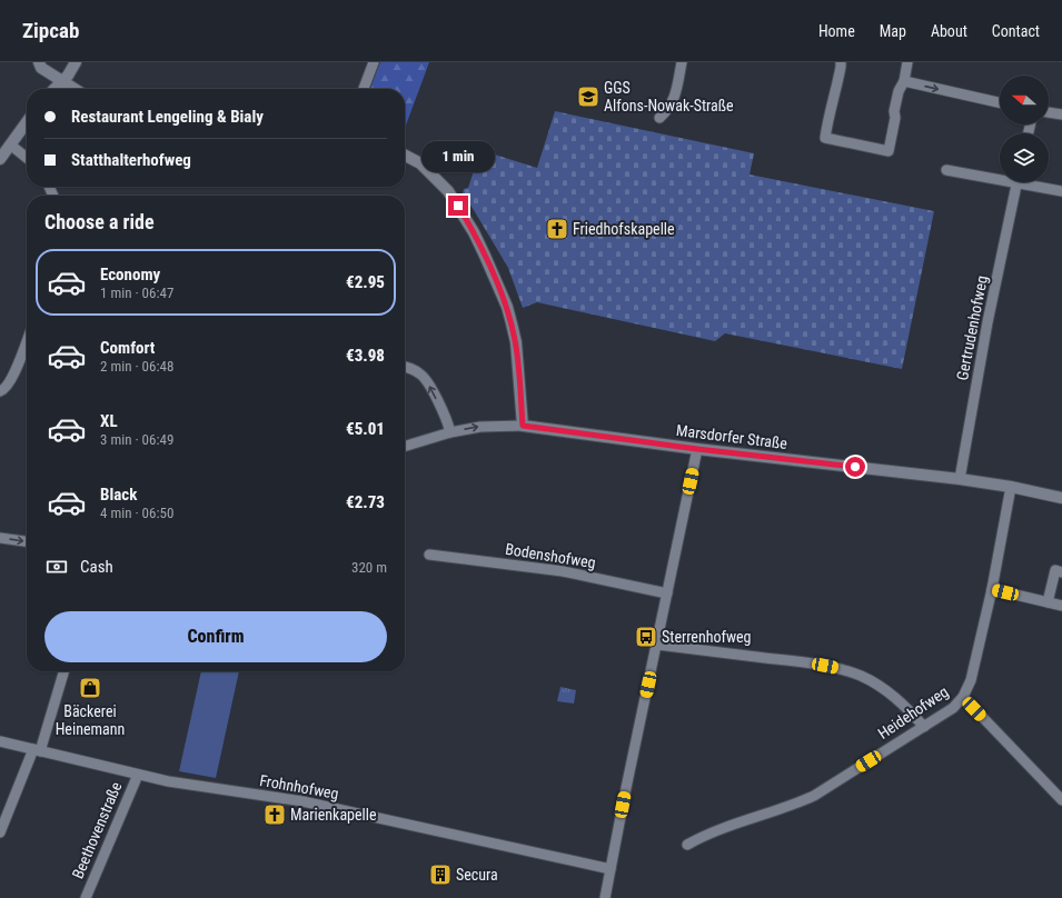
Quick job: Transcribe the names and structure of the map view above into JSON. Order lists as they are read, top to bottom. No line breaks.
{"streets":{"street":["Gertrudenhofweg","Marsdorfer Straße","Bodenshofweg","Heidehofweg","Frohnhofweg","Beethovenstraße"]},"crossings":[["Gertrudenhofweg","Marsdorfer Straße"],["Marsdorfer Straße","Heidehofweg"],["Frohnhofweg","Beethovenstraße"]],"places":{"school or university":["GGS Alfons-Nowak-Straße"],"church":["Friedhofskapelle","Marienkapelle"],"bus stop":["Sterrenhofweg"],"shop":["Bäckerei Heinemann"],"building":["Secura"]},"north":"left","page":{"header":"Zipcab","nav":["Home","Map","About","Contact"],"banner":["Restaurant Lengeling & Bialy","Statthalterhofweg"],"bubble":"1 min","heading":"Choose a ride","list":[{"name":"Economy","note":"1 min · 06:47","value":"€2.95"},{"name":"Comfort","note":"2 min · 06:48","value":"€3.98"},{"name":"XL","note":"3 min · 06:49","value":"€5.01"},{"name":"Black","note":"4 min · 06:50","value":"€2.73"}],"pay":["Cash","320 m"],"buttons":"Confirm"}}
